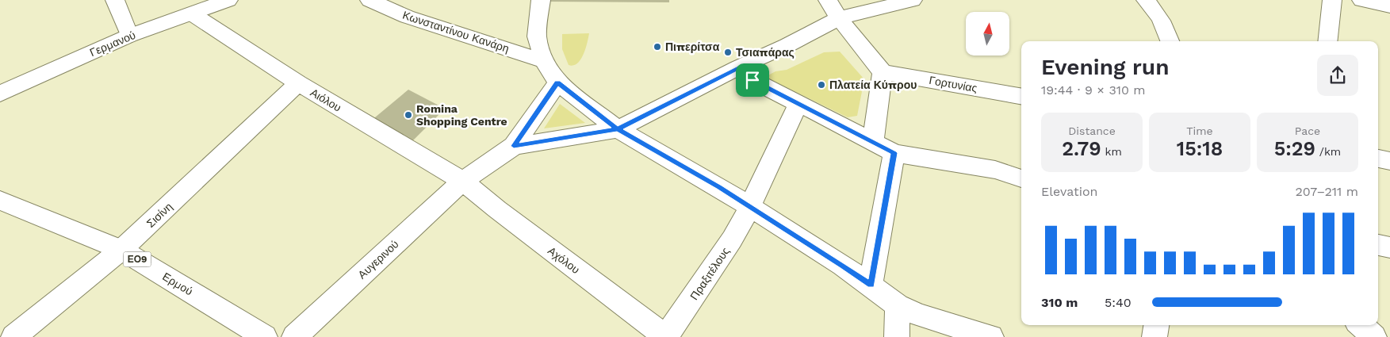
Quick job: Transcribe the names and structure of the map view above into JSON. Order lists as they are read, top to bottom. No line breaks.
{"streets":{"street":["Κωνσταντίνου Κανάρη","Γερμανού","Γορτυνίας","Αιόλου","Σισίνη","ΕΟ9","Αυγερινού","Αχόλου","Πραξιτέλους","Ερμού"]},"crossings":[["Γερμανού","Αιόλου"],["Αιόλου","Σισίνη"],["Αιόλου","Αυγερινού"],["Αιόλου","Αχόλου"],["Σισίνη","Ερμού"],["Αυγερινού","Αχόλου"],["Αχόλου","Πραξιτέλους"]],"places":["Πιπερίτσα","Τσιαπάρας","Πλατεία Κύπρου","Romina Shopping Centre"],"north":"top","page":{"heading":["Evening run","19:44 · 9 × 310 m"],"stats":[["Distance","2.79 km"],["Time","15:18"],["Pace","5:29 /km"]],"chart":["Elevation","207–211 m"],"list":[{"name":"310 m","note":"5:40"}]}}
